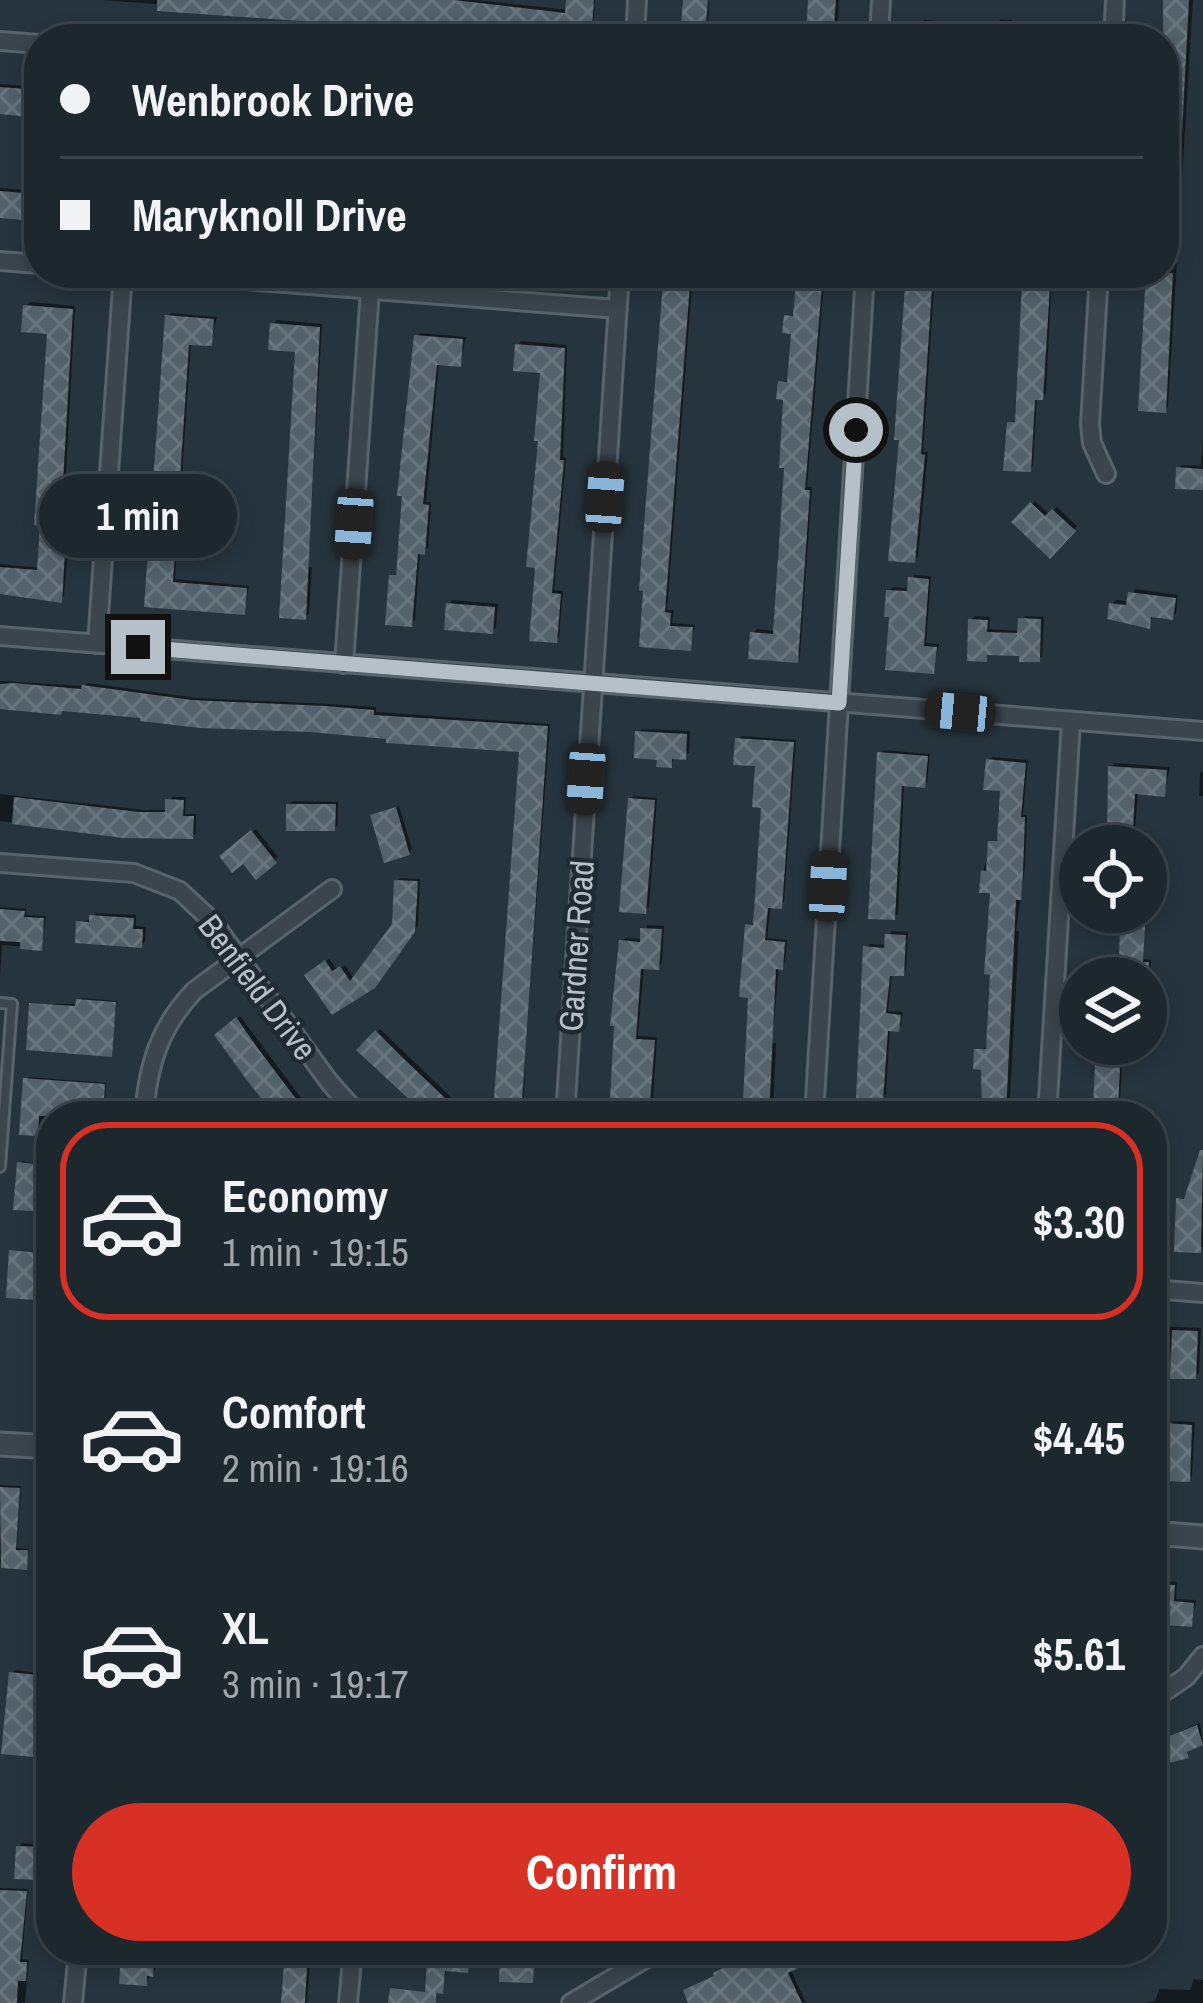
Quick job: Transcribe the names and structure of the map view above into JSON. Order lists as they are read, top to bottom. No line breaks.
{"streets":{"street":["Gardner Road","Benfield Drive"]},"page":{"banner":["Wenbrook Drive","Maryknoll Drive"],"bubble":"1 min","list":[{"name":"Economy","note":"1 min · 19:15","value":"$3.30"},{"name":"Comfort","note":"2 min · 19:16","value":"$4.45"},{"name":"XL","note":"3 min · 19:17","value":"$5.61"}],"buttons":"Confirm"}}
